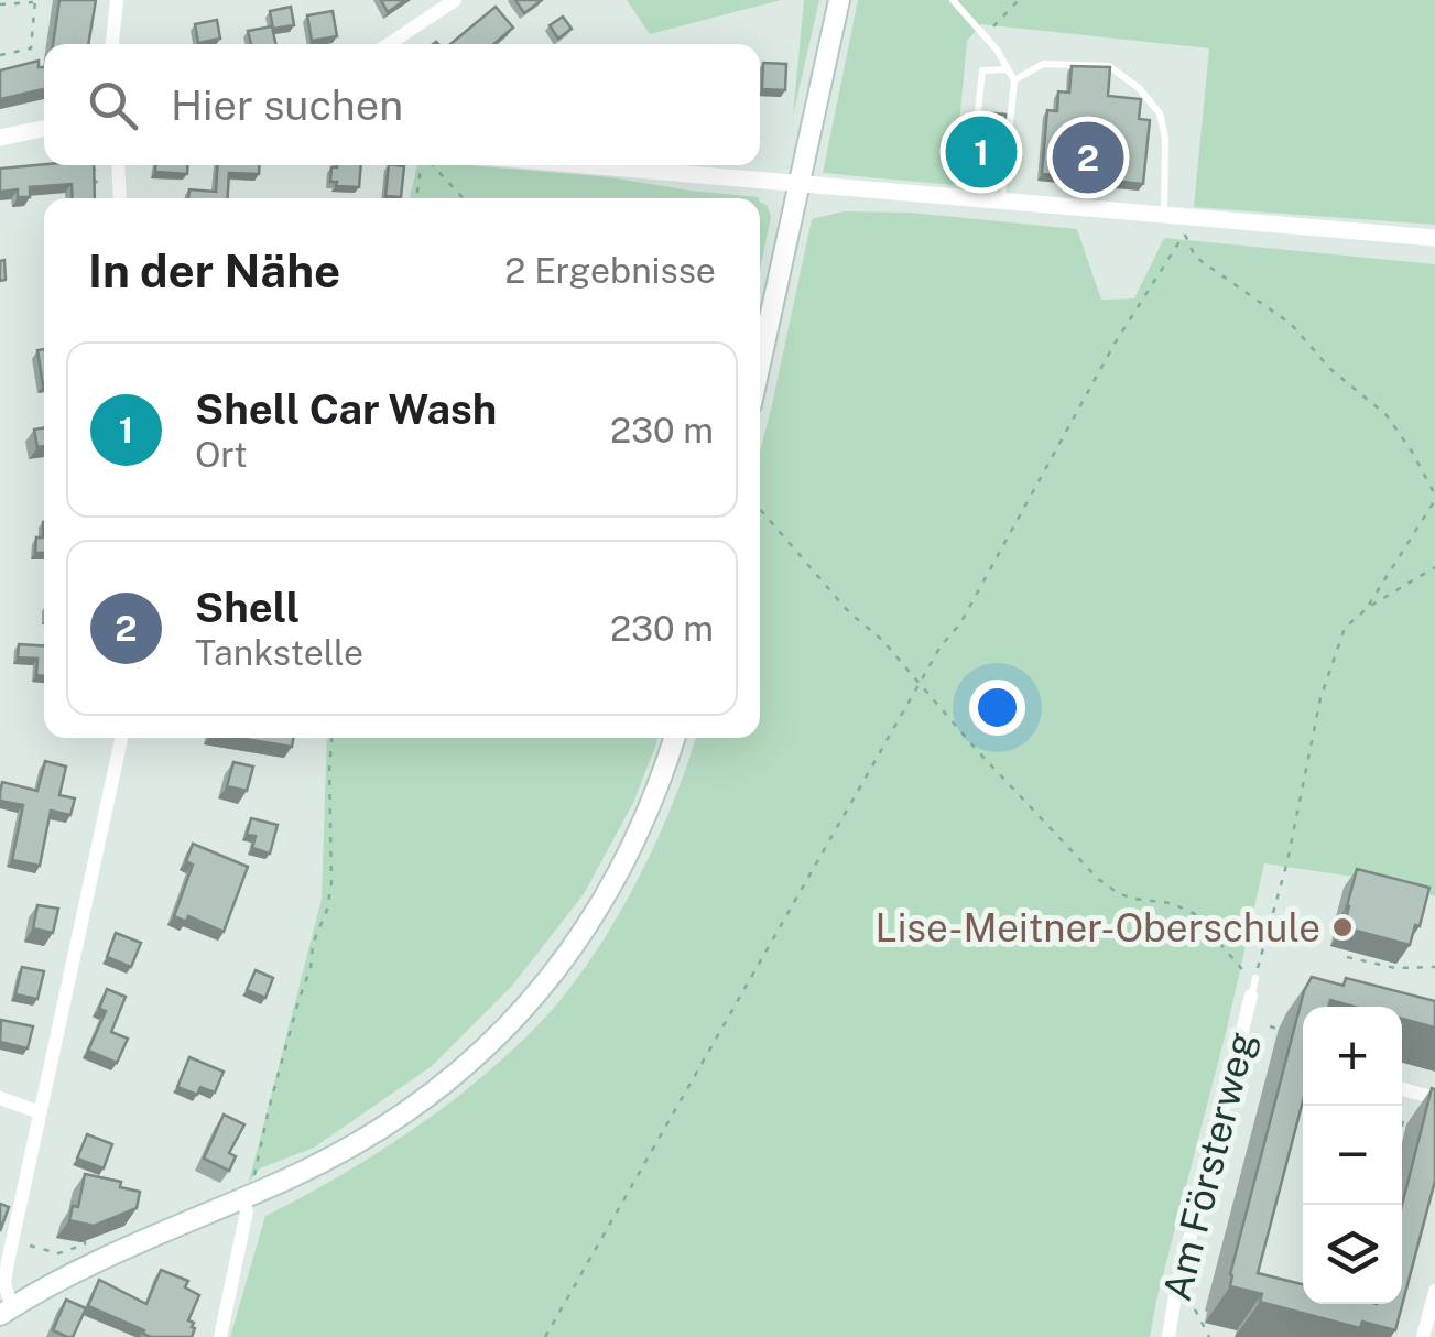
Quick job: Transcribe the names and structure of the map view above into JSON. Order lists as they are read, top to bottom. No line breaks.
{"streets":{"street":["Am Försterweg"]},"places":["Lise-Meitner-Oberschule"],"page":{"search":"Hier suchen","pins":["1","2"],"heading":["In der Nähe","2 Ergebnisse"],"list":[{"mark":"1","name":"Shell Car Wash","note":"Ort","value":"230 m"},{"mark":"2","name":"Shell","note":"Tankstelle","value":"230 m"}],"map_buttons":["+","−"]}}
